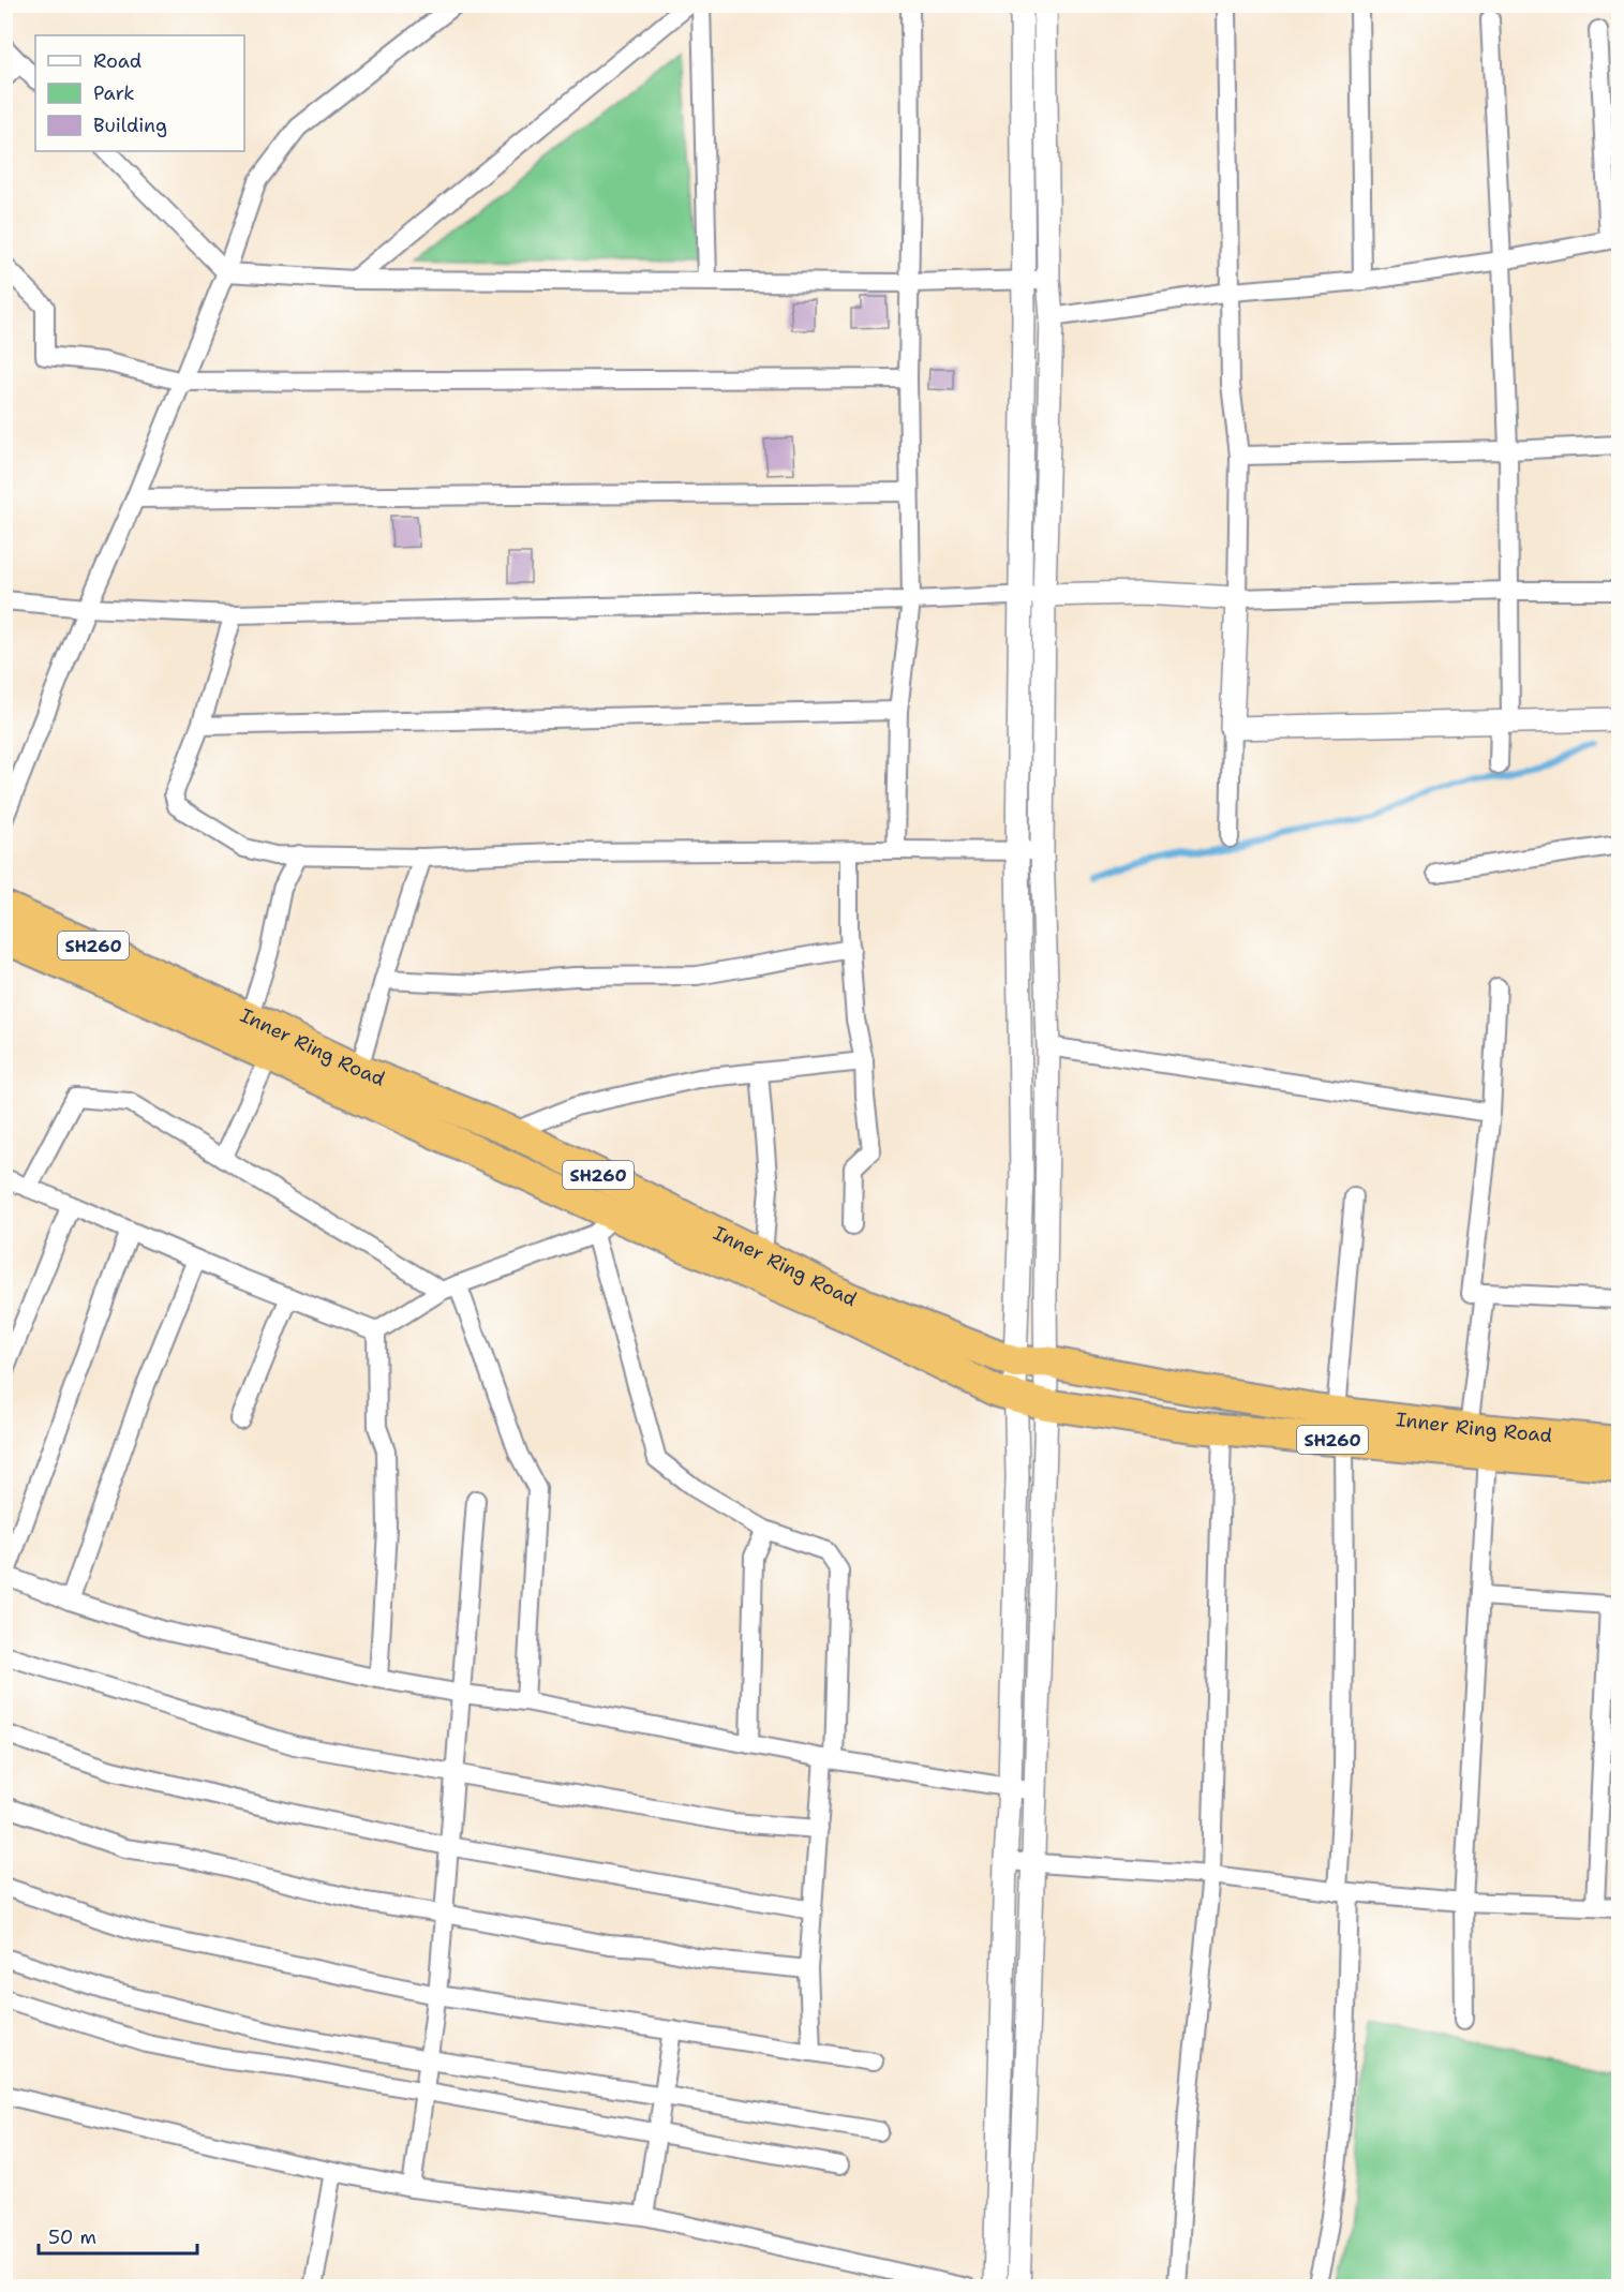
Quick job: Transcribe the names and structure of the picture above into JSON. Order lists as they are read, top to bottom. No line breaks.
{"streets":{"highway":["SH260","Inner Ring Road"]},"legend":["Road","Park","Building"],"scale_bar":"50 m"}
